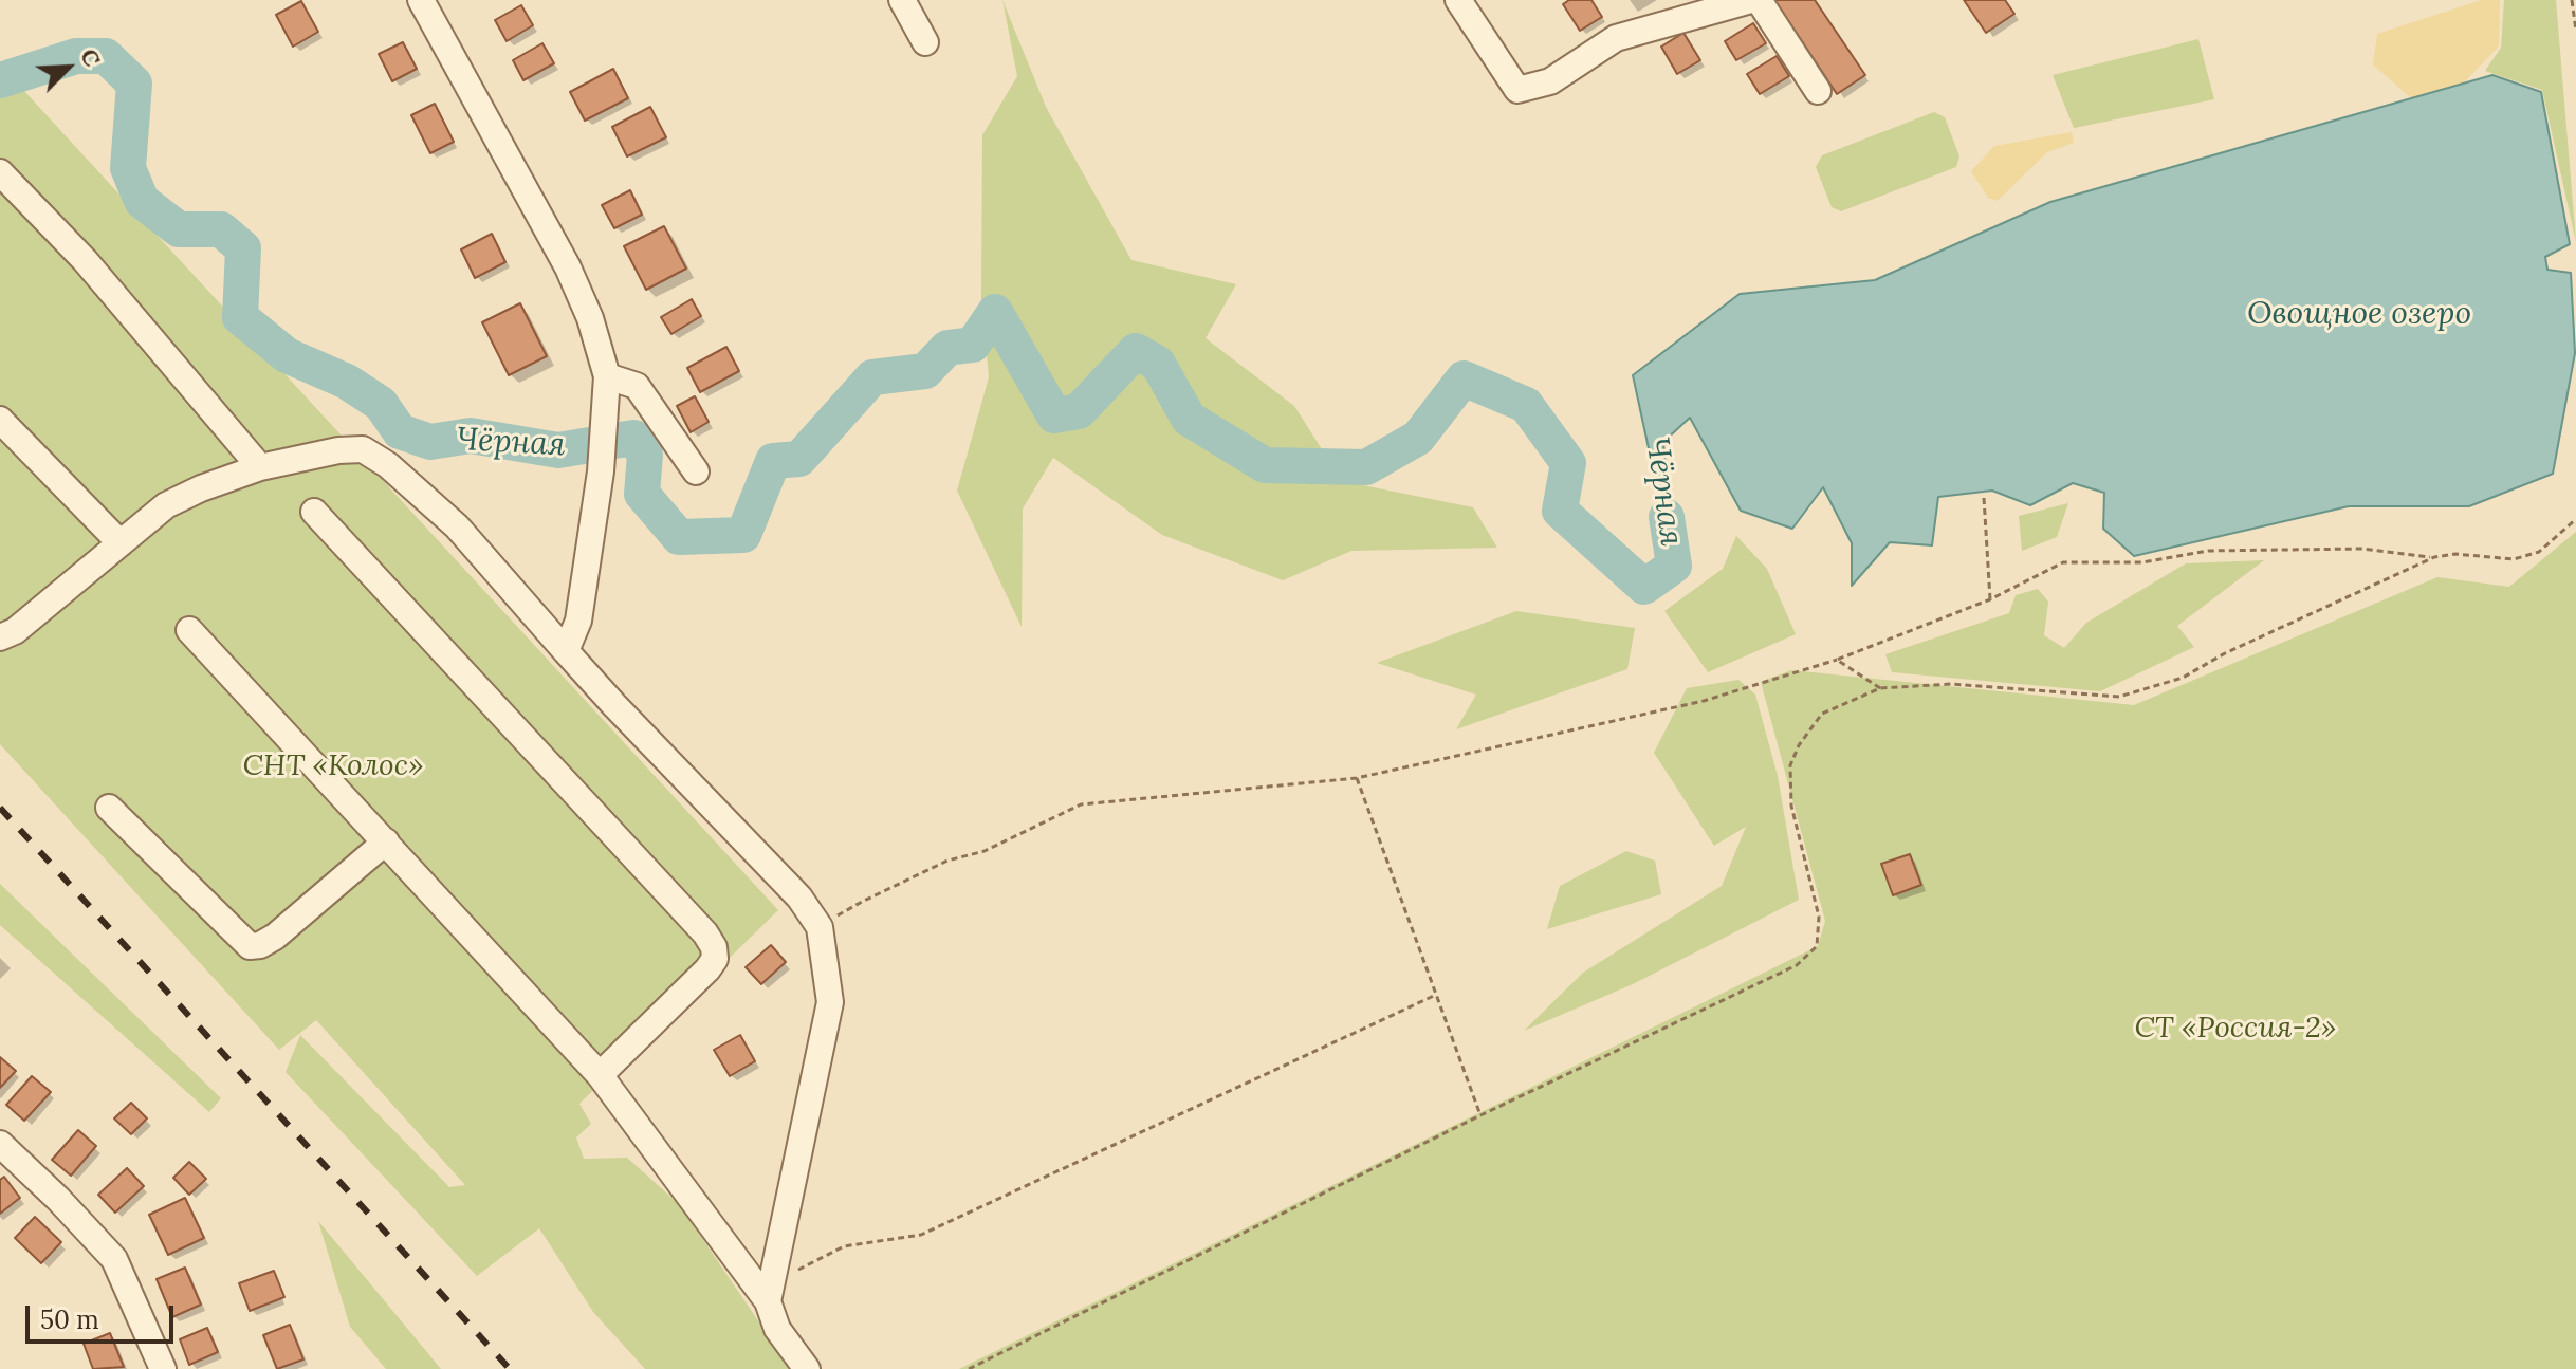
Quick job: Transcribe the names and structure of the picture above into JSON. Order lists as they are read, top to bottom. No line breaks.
{"water":["Овощное озеро","Чёрная"],"parks":["СНТ «Колос»","СТ «Россия-2»"],"scale_bar":"50 m","north":"top right"}
